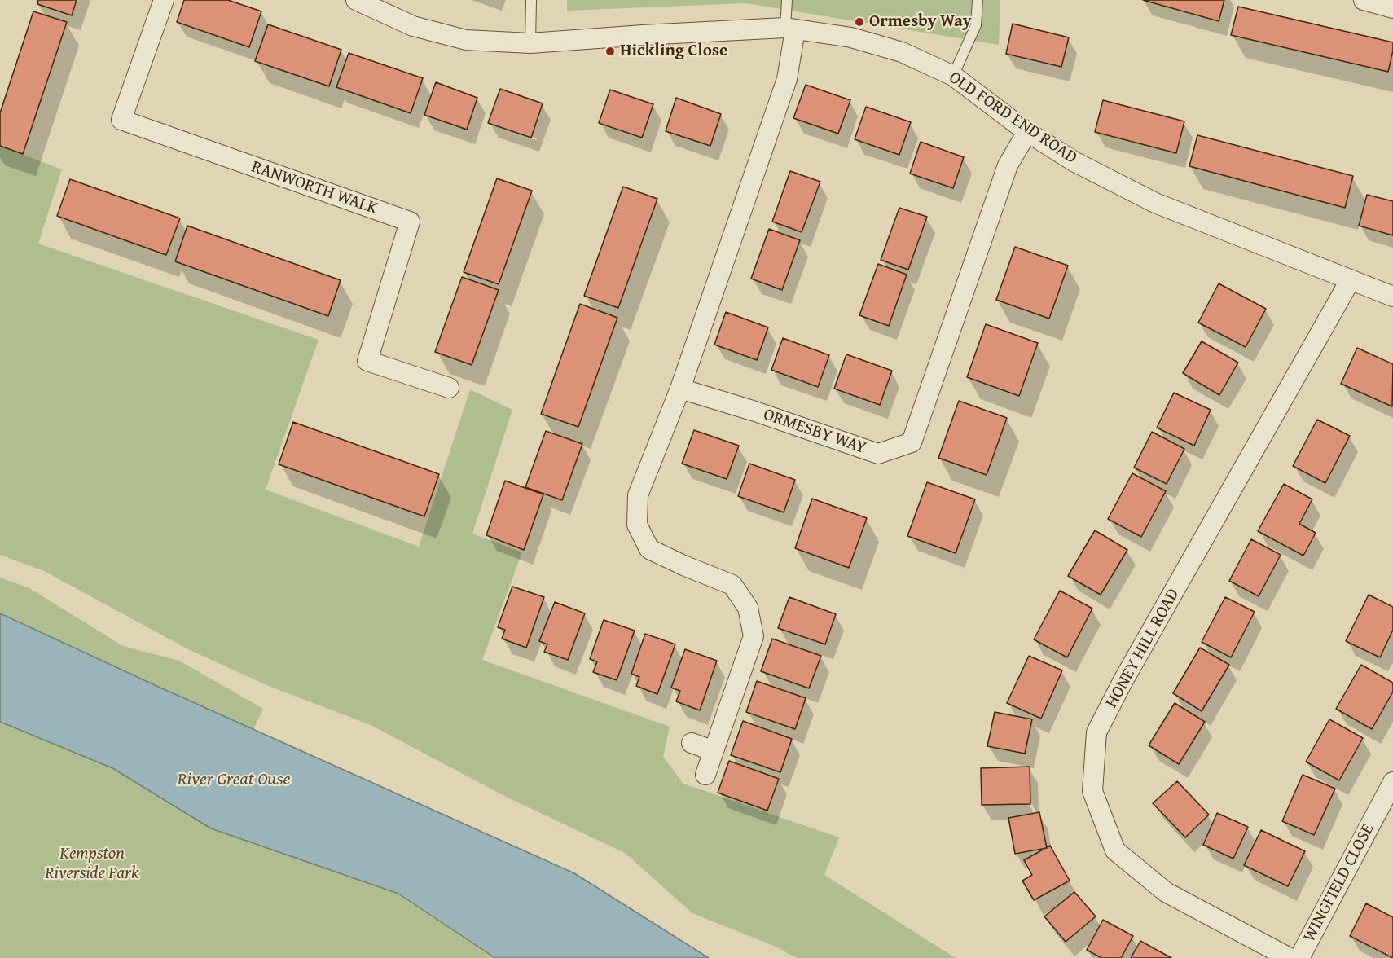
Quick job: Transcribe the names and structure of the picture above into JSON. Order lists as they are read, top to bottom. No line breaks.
{"streets":{"street":["OLD FORD END ROAD","RANWORTH WALK","ORMESBY WAY","HONEY HILL ROAD","WINGFIELD CLOSE"]},"crossings":[["OLD FORD END ROAD","ORMESBY WAY"],["OLD FORD END ROAD","HONEY HILL ROAD"]],"water":["River Great Ouse"],"parks":["Kempston Riverside Park"],"places":["Ormesby Way","Hickling Close"]}
